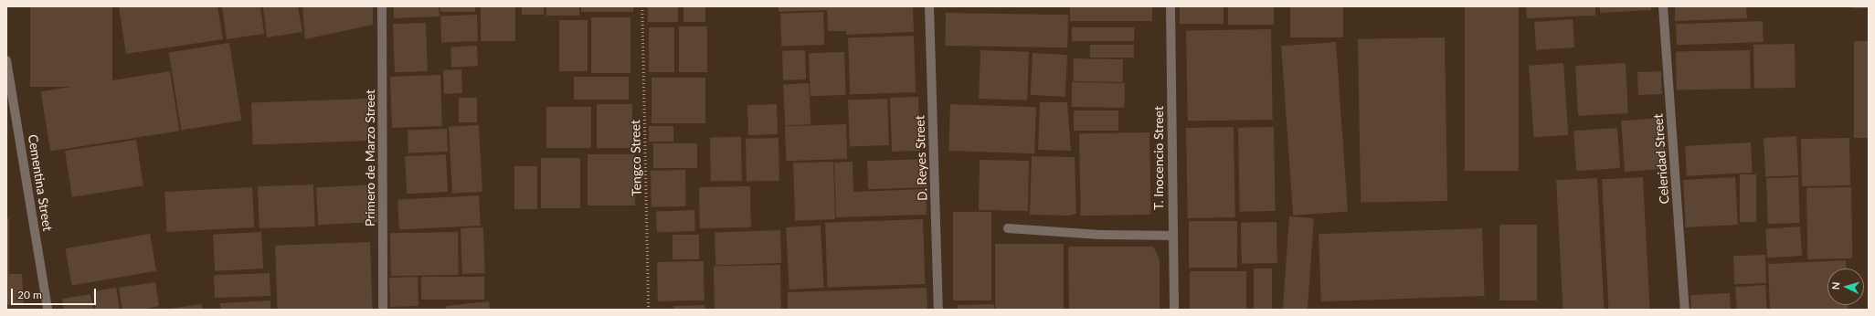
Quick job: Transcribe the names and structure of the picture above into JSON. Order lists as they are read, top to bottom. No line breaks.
{"streets":{"street":["Primero de Marzo Street","D. Reyes Street","T. Inocencio Street","Celeridad Street","Cementina Street"],"path":["Tengco Street"]},"scale_bar":"20 m","north":"left"}
